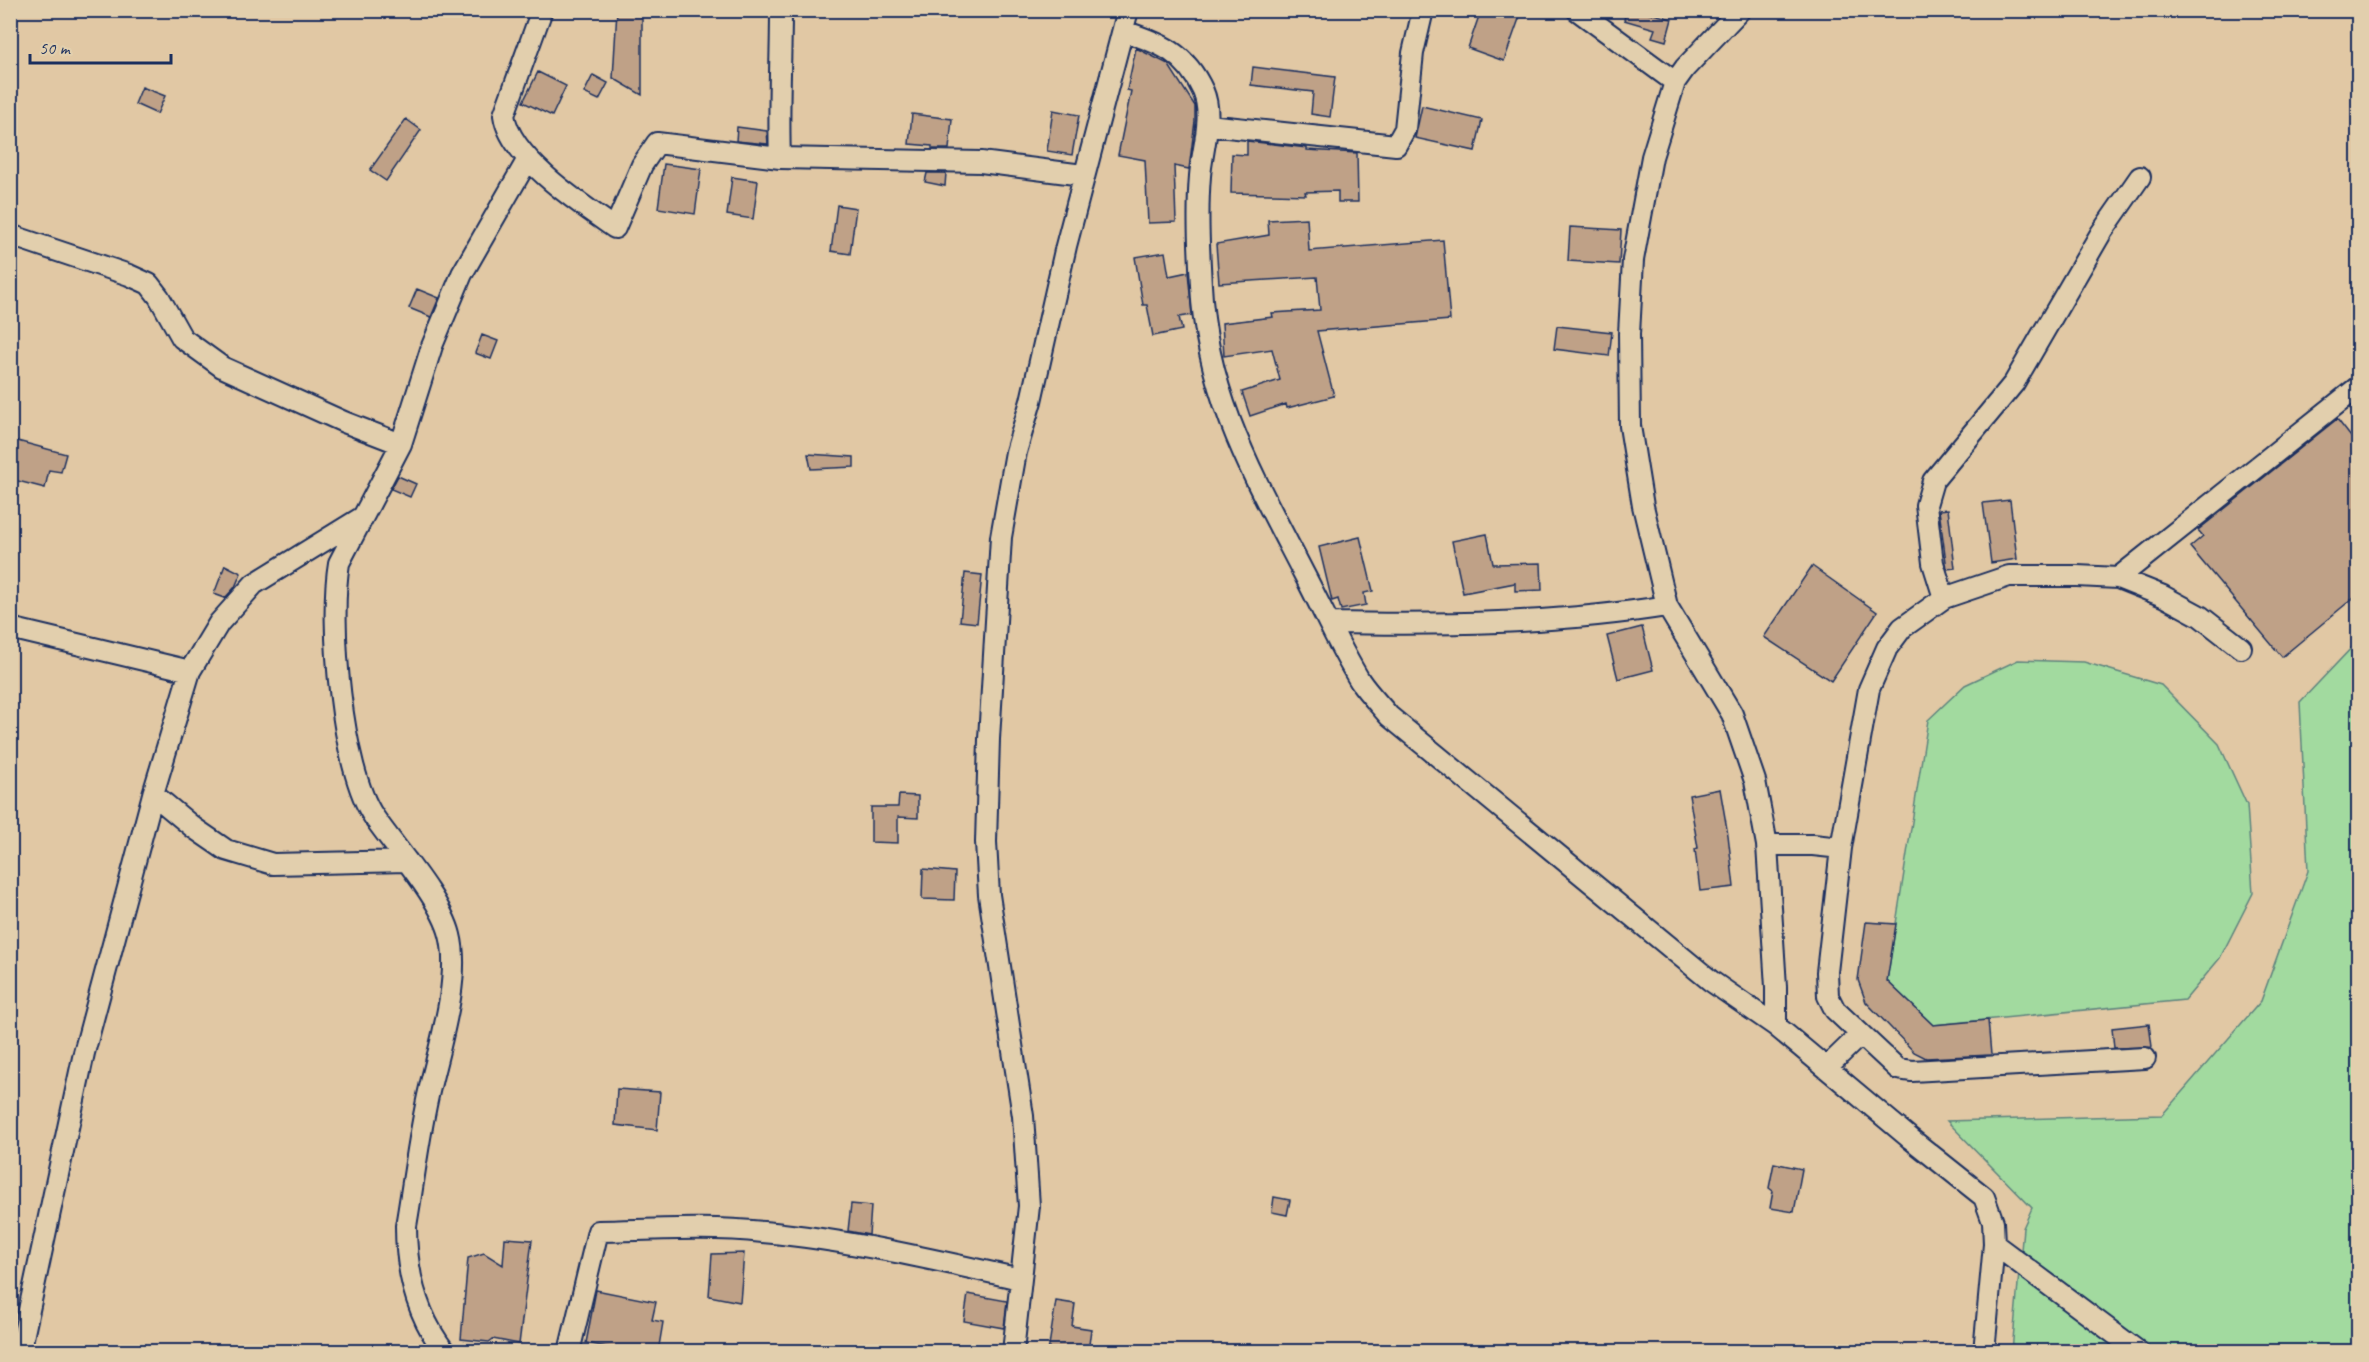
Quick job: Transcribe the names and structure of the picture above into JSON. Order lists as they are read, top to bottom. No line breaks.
{"scale_bar":"50 m"}
